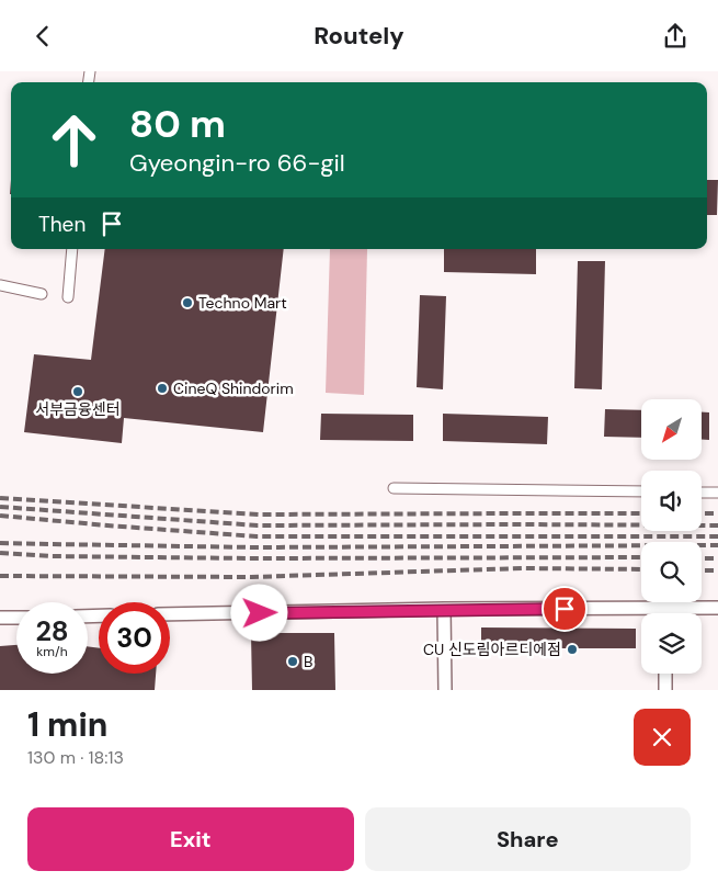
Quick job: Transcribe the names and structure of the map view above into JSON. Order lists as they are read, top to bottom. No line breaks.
{"places":["Techno Mart","CineQ Shindorim","서부금융센터","CU 신도림아르디에점","B"],"north":"bottom left","page":{"header":"Routely","turn":["80 m","Gyeongin-ro 66-gil"],"then":"Then","speed":"28 km/h","limit":"30","heading":["1 min","130 m · 18:13"],"buttons":["Exit","Share"]}}
